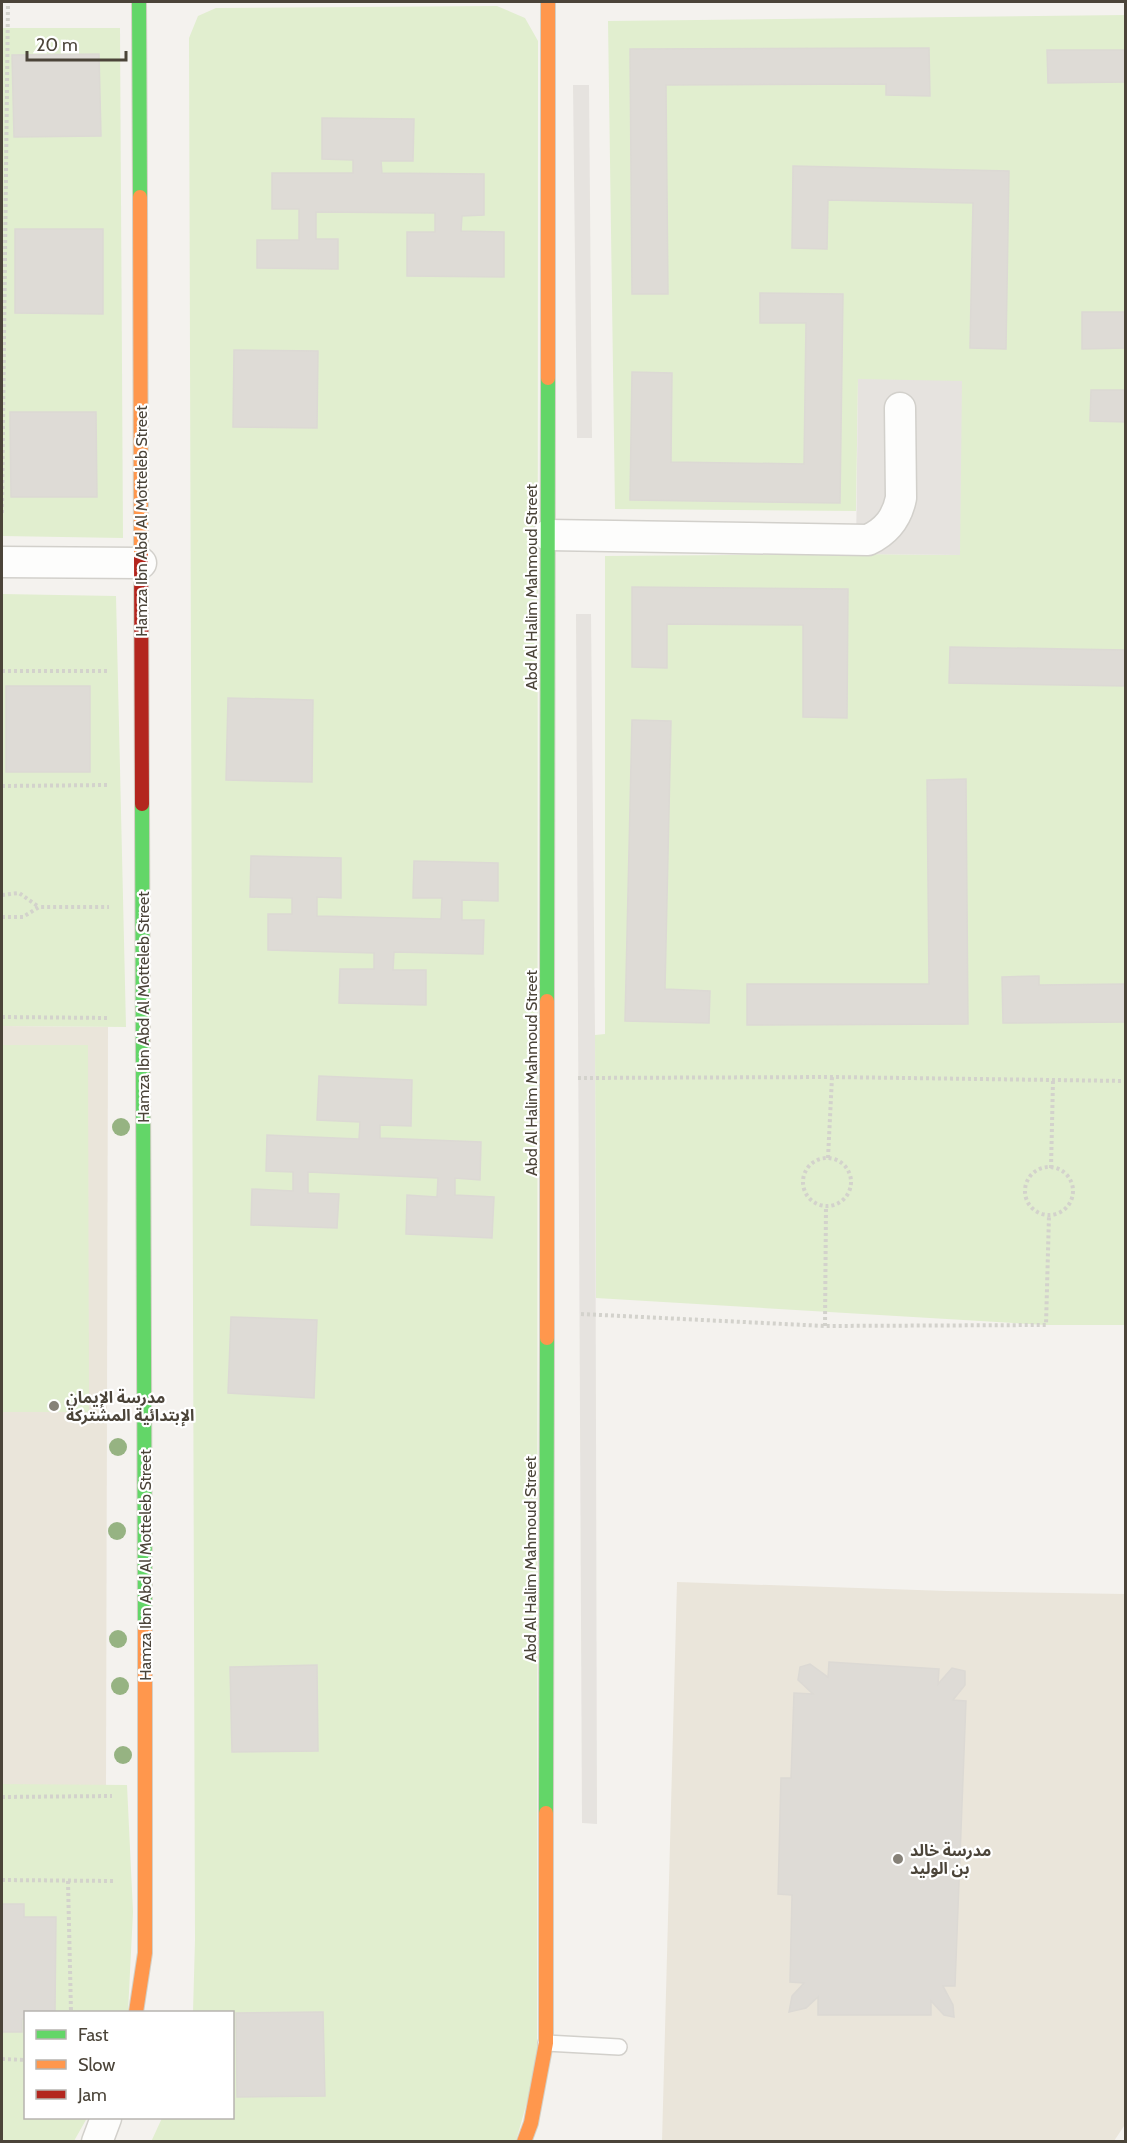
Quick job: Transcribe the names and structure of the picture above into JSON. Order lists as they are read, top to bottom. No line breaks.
{"streets":{"street":["Hamza Ibn Abd Al Motteleb Street","Abd Al Halim Mahmoud Street"]},"places":["مدرسة الإيمان الإبتدائية المشتركة","مدرسة خالد بن الوليد"],"legend":["Fast","Slow","Jam"],"scale_bar":"20 m"}
